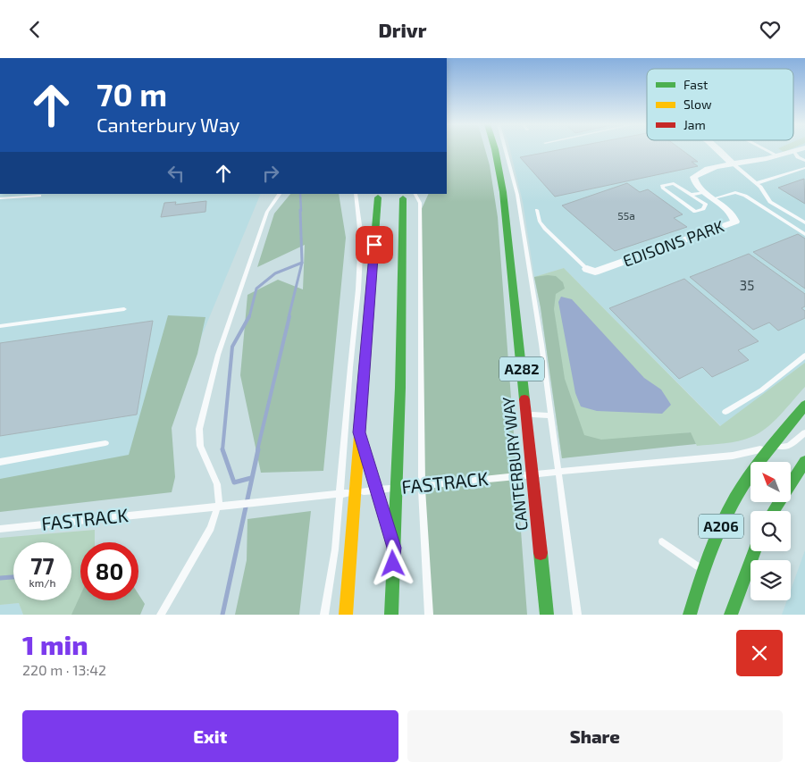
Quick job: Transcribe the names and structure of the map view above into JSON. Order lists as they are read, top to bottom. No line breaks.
{"streets":{"main road":["A282","CANTERBURY WAY","A206"],"street":["EDISONS PARK"],"lane":["FASTRACK"]},"crossings":[["FASTRACK","A206"]],"house_numbers":["55a","35"],"legend":["Fast","Slow","Jam"],"north":"top left","page":{"header":"Drivr","turn":["70 m","Canterbury Way"],"speed":"77 km/h","limit":"80","heading":["1 min","220 m · 13:42"],"buttons":["Exit","Share"]}}
